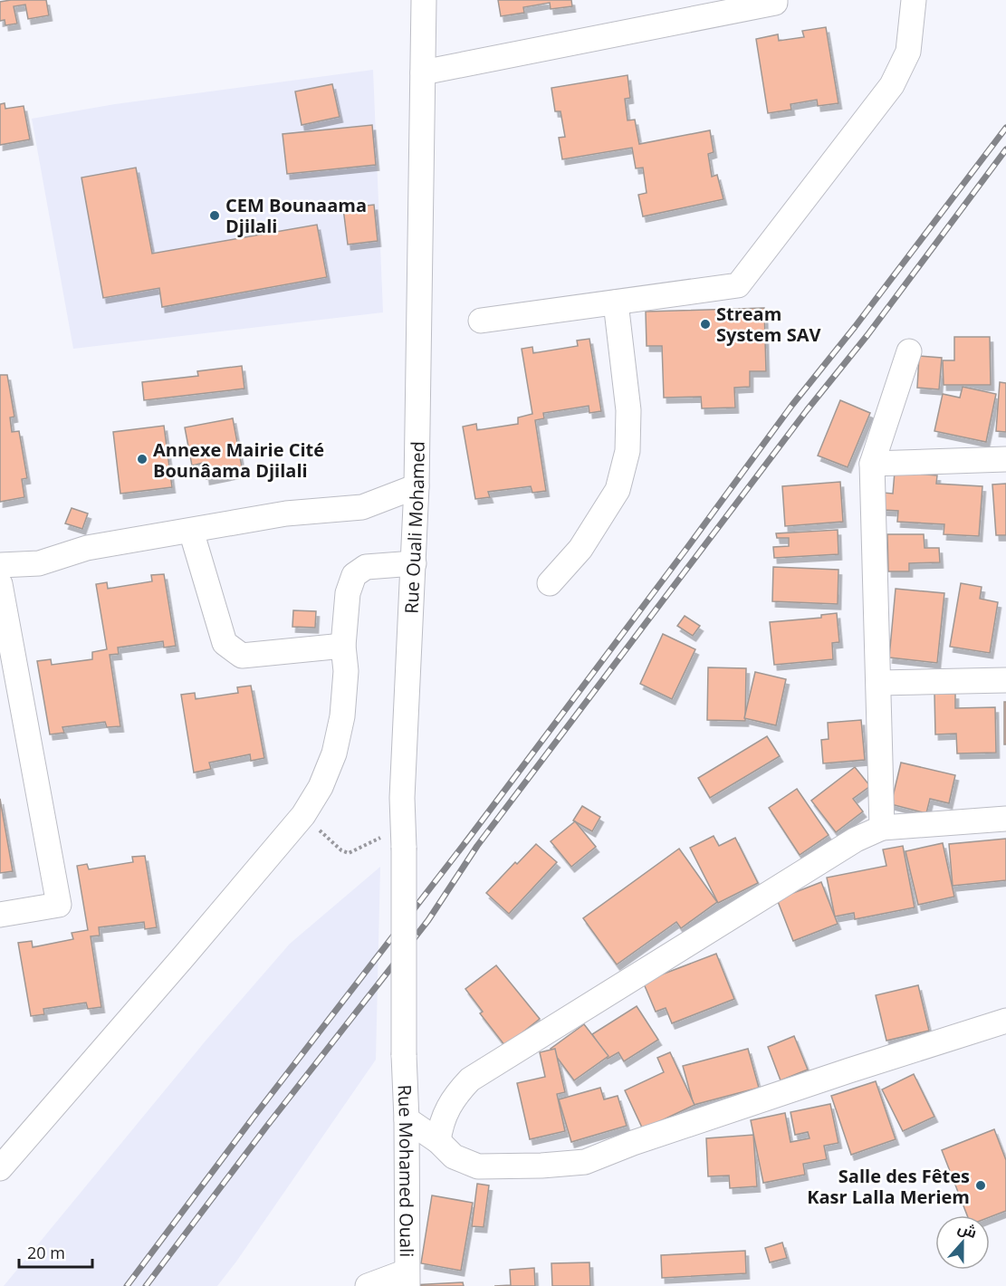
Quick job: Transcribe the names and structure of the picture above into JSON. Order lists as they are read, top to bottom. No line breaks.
{"streets":{"street":["Rue Ouali Mohamed","Rue Mohamed Ouali"]},"crossings":[["Rue Ouali Mohamed","Rue Mohamed Ouali"]],"places":["CEM Bounaama Djilali","Stream System SAV","Annexe Mairie Cité Bounâama Djilali","Salle des Fêtes Kasr Lalla Meriem"],"scale_bar":"20 m","north":"top"}
